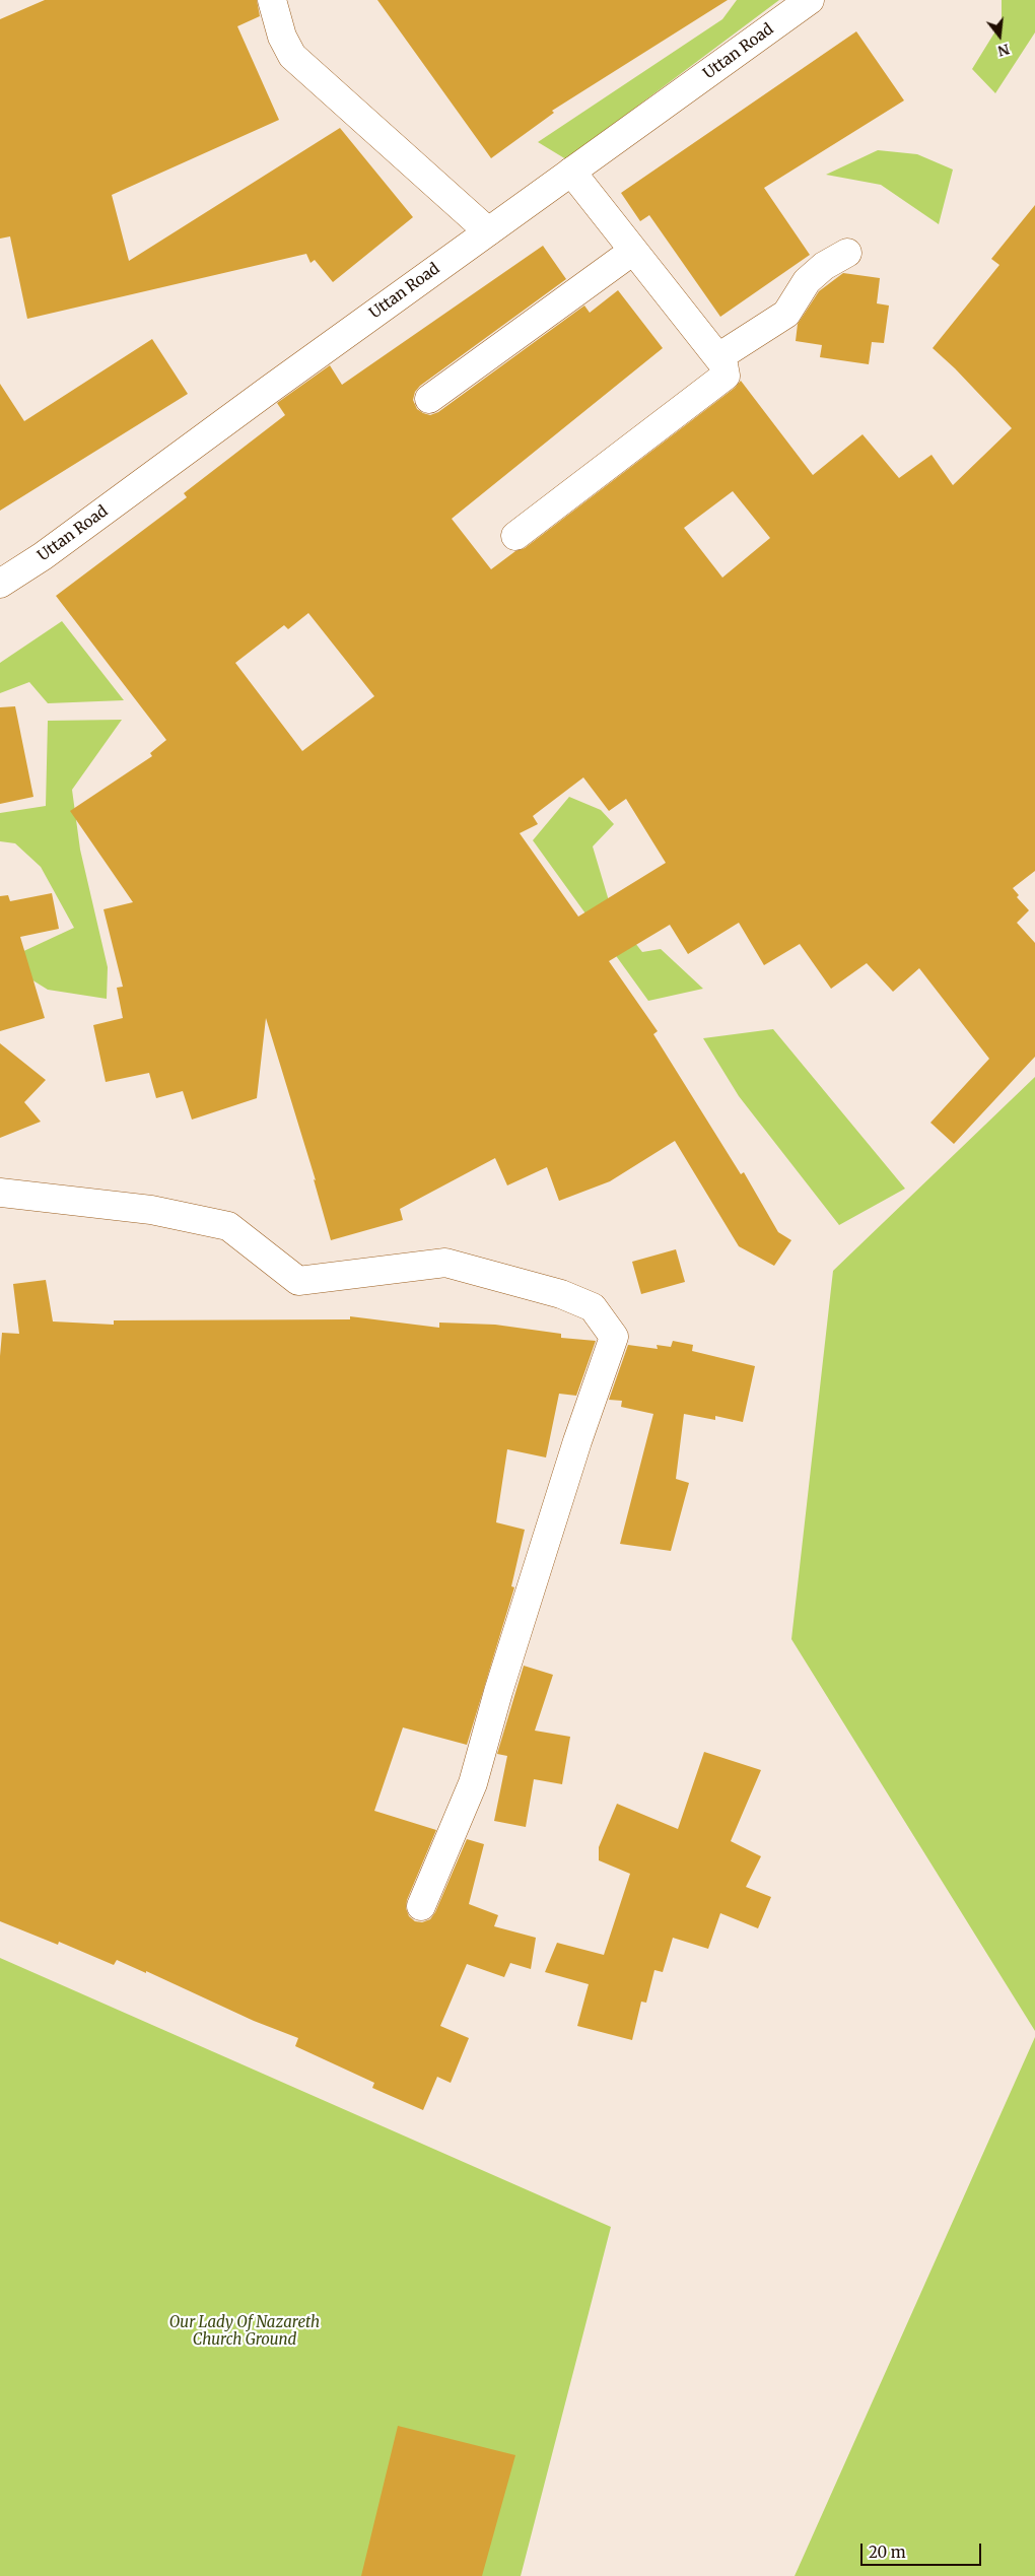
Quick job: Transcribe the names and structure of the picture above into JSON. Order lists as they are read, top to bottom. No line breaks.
{"streets":{"street":["Uttan Road"]},"parks":["Our Lady Of Nazareth Church Ground"],"scale_bar":"20 m","north":"bottom"}
